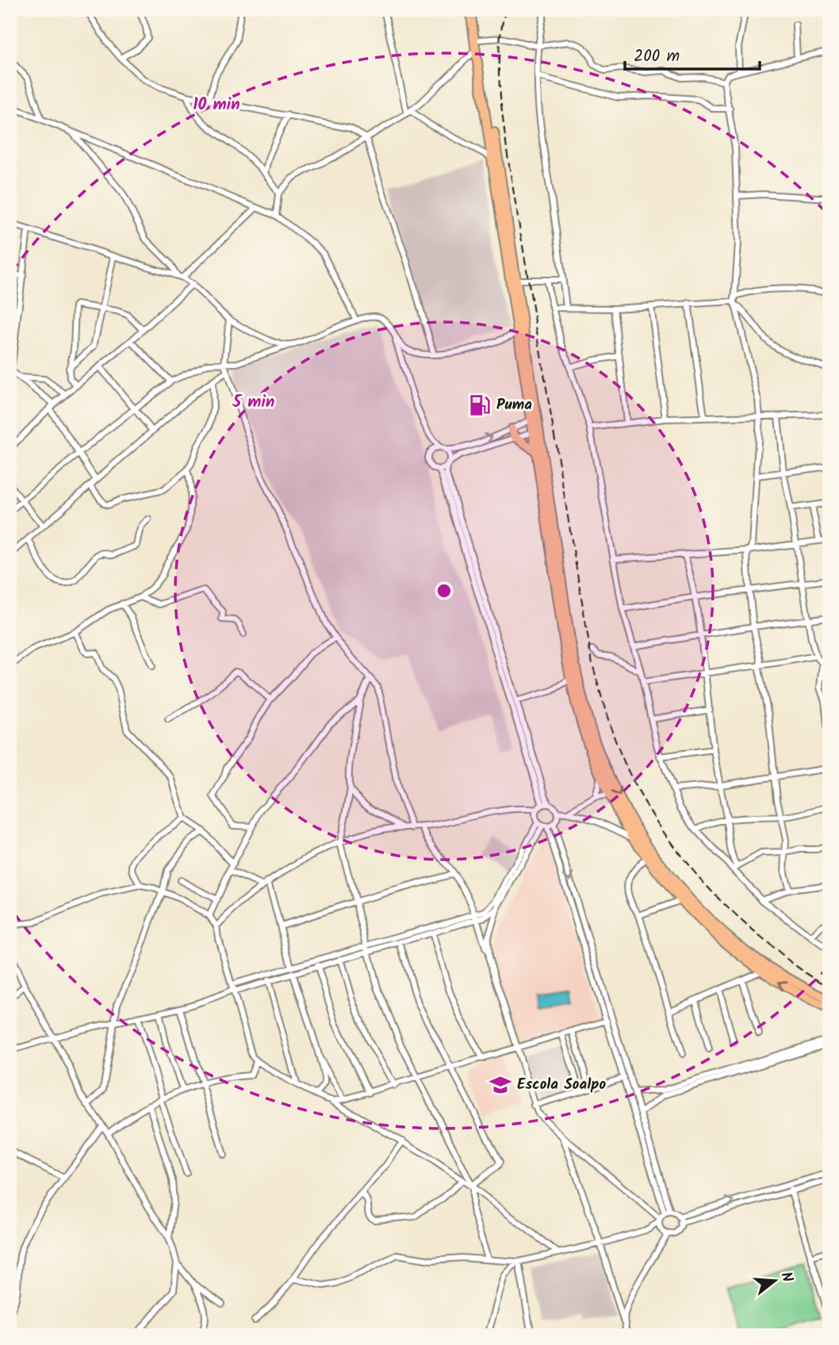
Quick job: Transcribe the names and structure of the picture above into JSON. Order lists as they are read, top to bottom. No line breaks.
{"places":{"fuel station":["Puma"],"school or university":["Escola Soalpo"]},"scale_bar":"200 m","north":"right","rings":["10 min","5 min"]}
